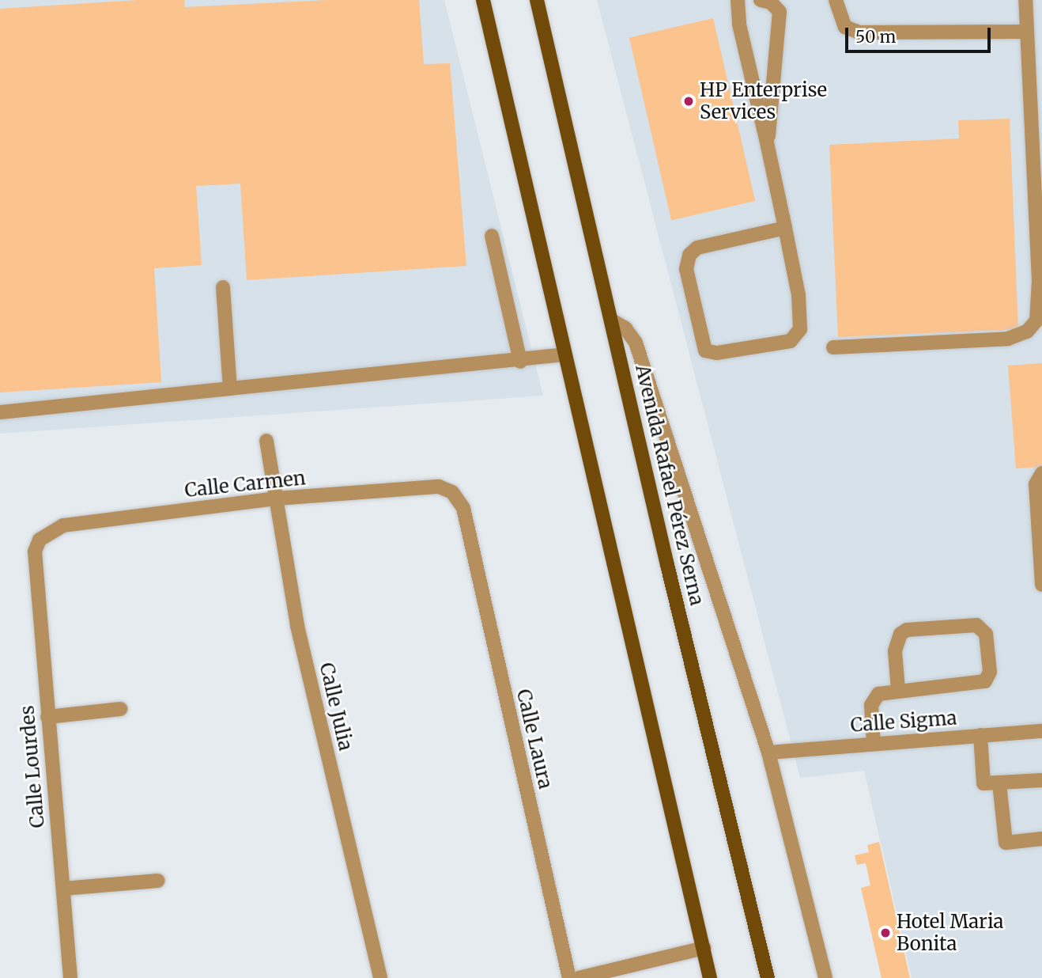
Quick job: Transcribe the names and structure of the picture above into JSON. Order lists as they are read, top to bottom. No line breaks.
{"streets":{"main road":["Avenida Rafael Pérez Serna"],"street":["Calle Carmen","Calle Julia","Calle Sigma","Calle Laura","Calle Lourdes"]},"crossings":[["Calle Carmen","Calle Julia"],["Calle Carmen","Calle Laura"],["Calle Carmen","Calle Lourdes"]],"places":["HP Enterprise Services","Hotel Maria Bonita"],"scale_bar":"50 m"}
